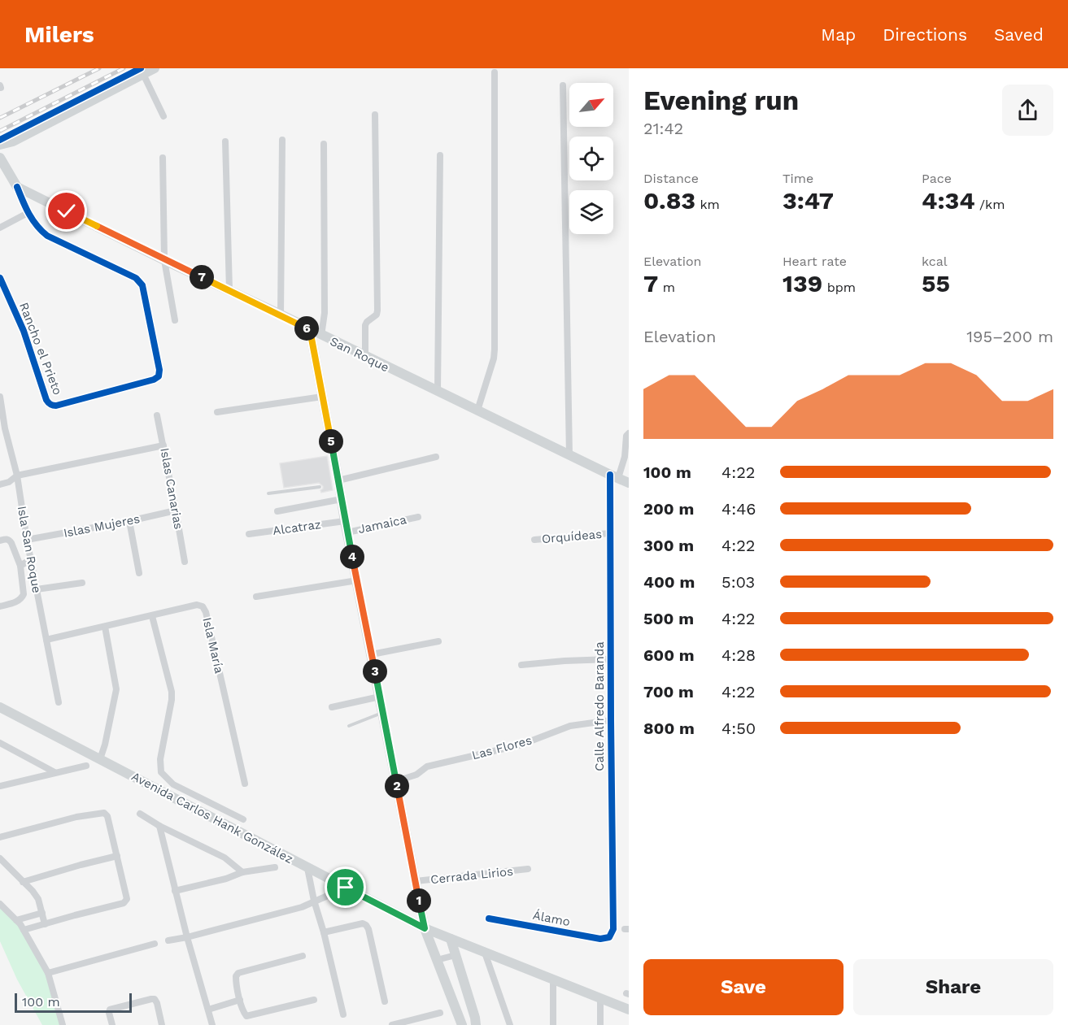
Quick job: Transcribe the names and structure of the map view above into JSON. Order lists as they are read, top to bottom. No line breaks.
{"streets":{"main road":["San Roque","Avenida Carlos Hank González"],"street":["Rancho el Prieto","Islas Canarias","Jamaica","Islas Mujeres","Alcatraz","Orquídeas","Isla San Roque","Isla María","Calle Alfredo Baranda","Las Flores","Cerrada Lirios","Álamo"]},"crossings":[["San Roque","Calle Alfredo Baranda"],["Islas Canarias","Islas Mujeres"],["Islas Mujeres","Isla San Roque"],["Orquídeas","Calle Alfredo Baranda"],["Isla San Roque","Isla María"],["Calle Alfredo Baranda","Las Flores"],["Calle Alfredo Baranda","Álamo"]],"scale_bar":"100 m","north":"top right","page":{"header":"Milers","nav":["Map","Directions","Saved"],"heading":["Evening run","21:42"],"stats":[["Distance","0.83 km"],["Time","3:47"],["Pace","4:34 /km"],["Elevation","7 m"],["Heart rate","139 bpm"],["kcal","55"]],"pins":["7","6","5","4","3","2","1"],"chart":["Elevation","195–200 m"],"list":[{"name":"100 m","note":"4:22"},{"name":"200 m","note":"4:46"},{"name":"300 m","note":"4:22"},{"name":"400 m","note":"5:03"},{"name":"500 m","note":"4:22"},{"name":"600 m","note":"4:28"},{"name":"700 m","note":"4:22"},{"name":"800 m","note":"4:50"}],"buttons":["Save","Share"],"scale":"100 m"}}
